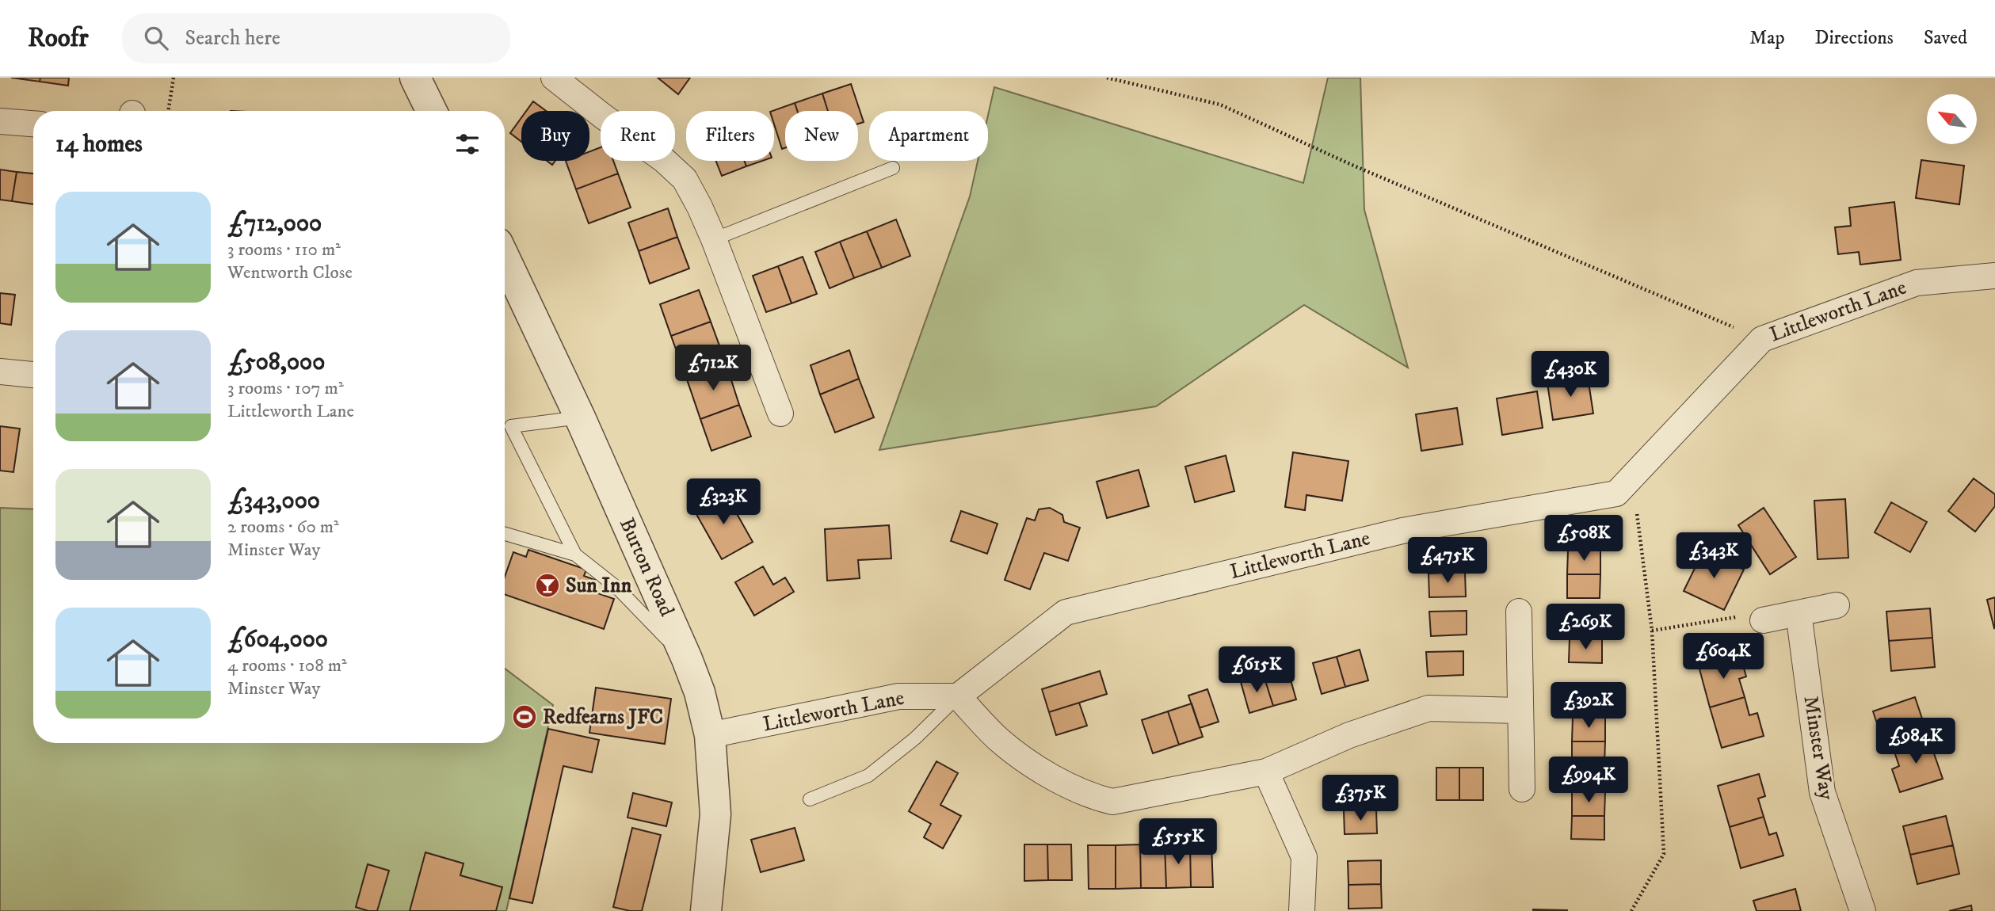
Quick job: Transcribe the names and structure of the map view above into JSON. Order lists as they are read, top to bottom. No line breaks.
{"streets":{"street":["Littleworth Lane","Burton Road","Minster Way"]},"crossings":[["Littleworth Lane","Burton Road"]],"places":{"bar":["Sun Inn"],"sports":["Redfearns JFC"]},"north":"top left","page":{"header":"Roofr","search":"Search here","nav":["Map","Directions","Saved"],"chip":["Buy","Rent","Filters","New","Apartment"],"heading":"14 homes","list":[{"name":"£712,000","note":"3 rooms · 110 m² · Wentworth Close"},{"name":"£508,000","note":"3 rooms · 107 m² · Littleworth Lane"},{"name":"£343,000","note":"2 rooms · 60 m² · Minster Way"},{"name":"£604,000","note":"4 rooms · 108 m² · Minster Way"}],"price":["£712K","£430K","£323K","£508K","£343K","£475K","£269K","£604K","£615K","£392K","£984K","£994K","£375K","£555K"]}}
